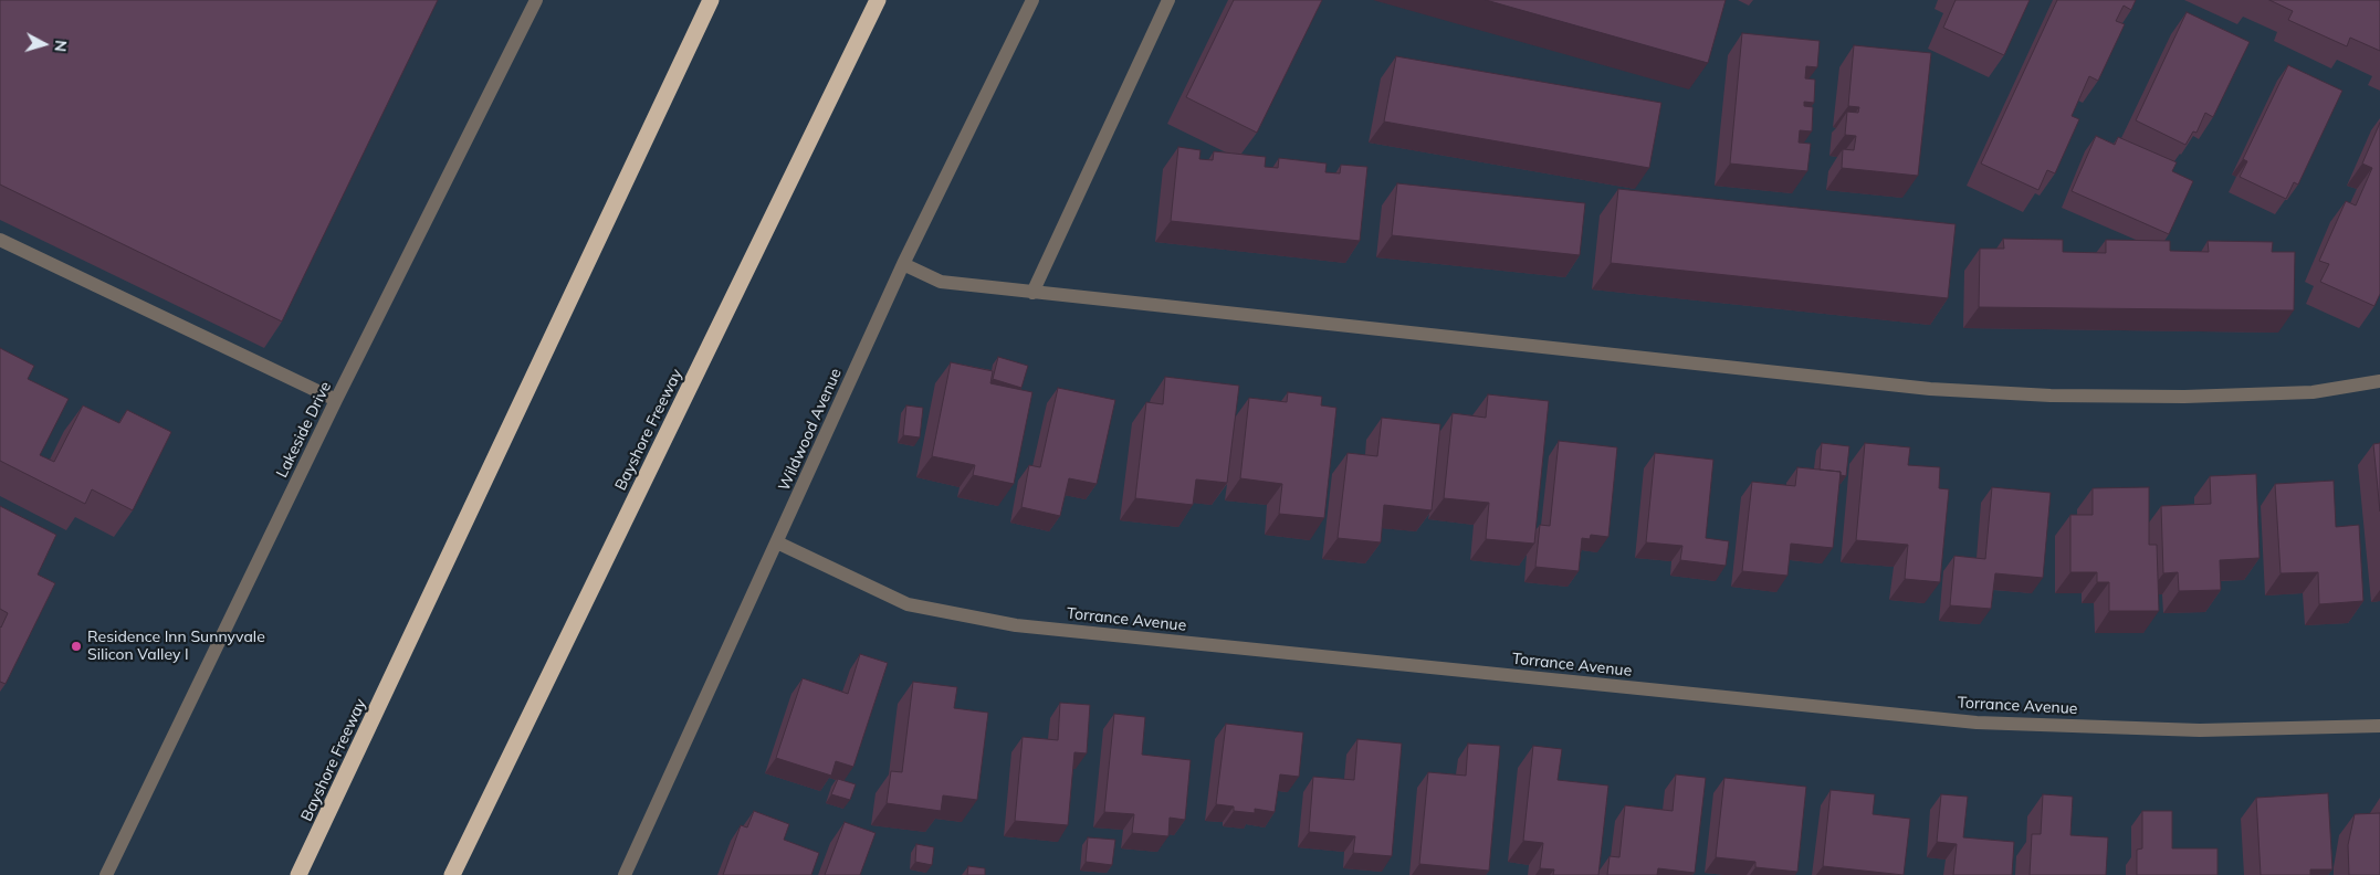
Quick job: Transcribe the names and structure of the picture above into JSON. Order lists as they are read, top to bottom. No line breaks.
{"streets":{"highway":["Bayshore Freeway"],"street":["Lakeside Drive","Wildwood Avenue","Torrance Avenue"]},"crossings":[["Wildwood Avenue","Torrance Avenue"]],"places":["Residence Inn Sunnyvale Silicon Valley I"],"north":"right"}
